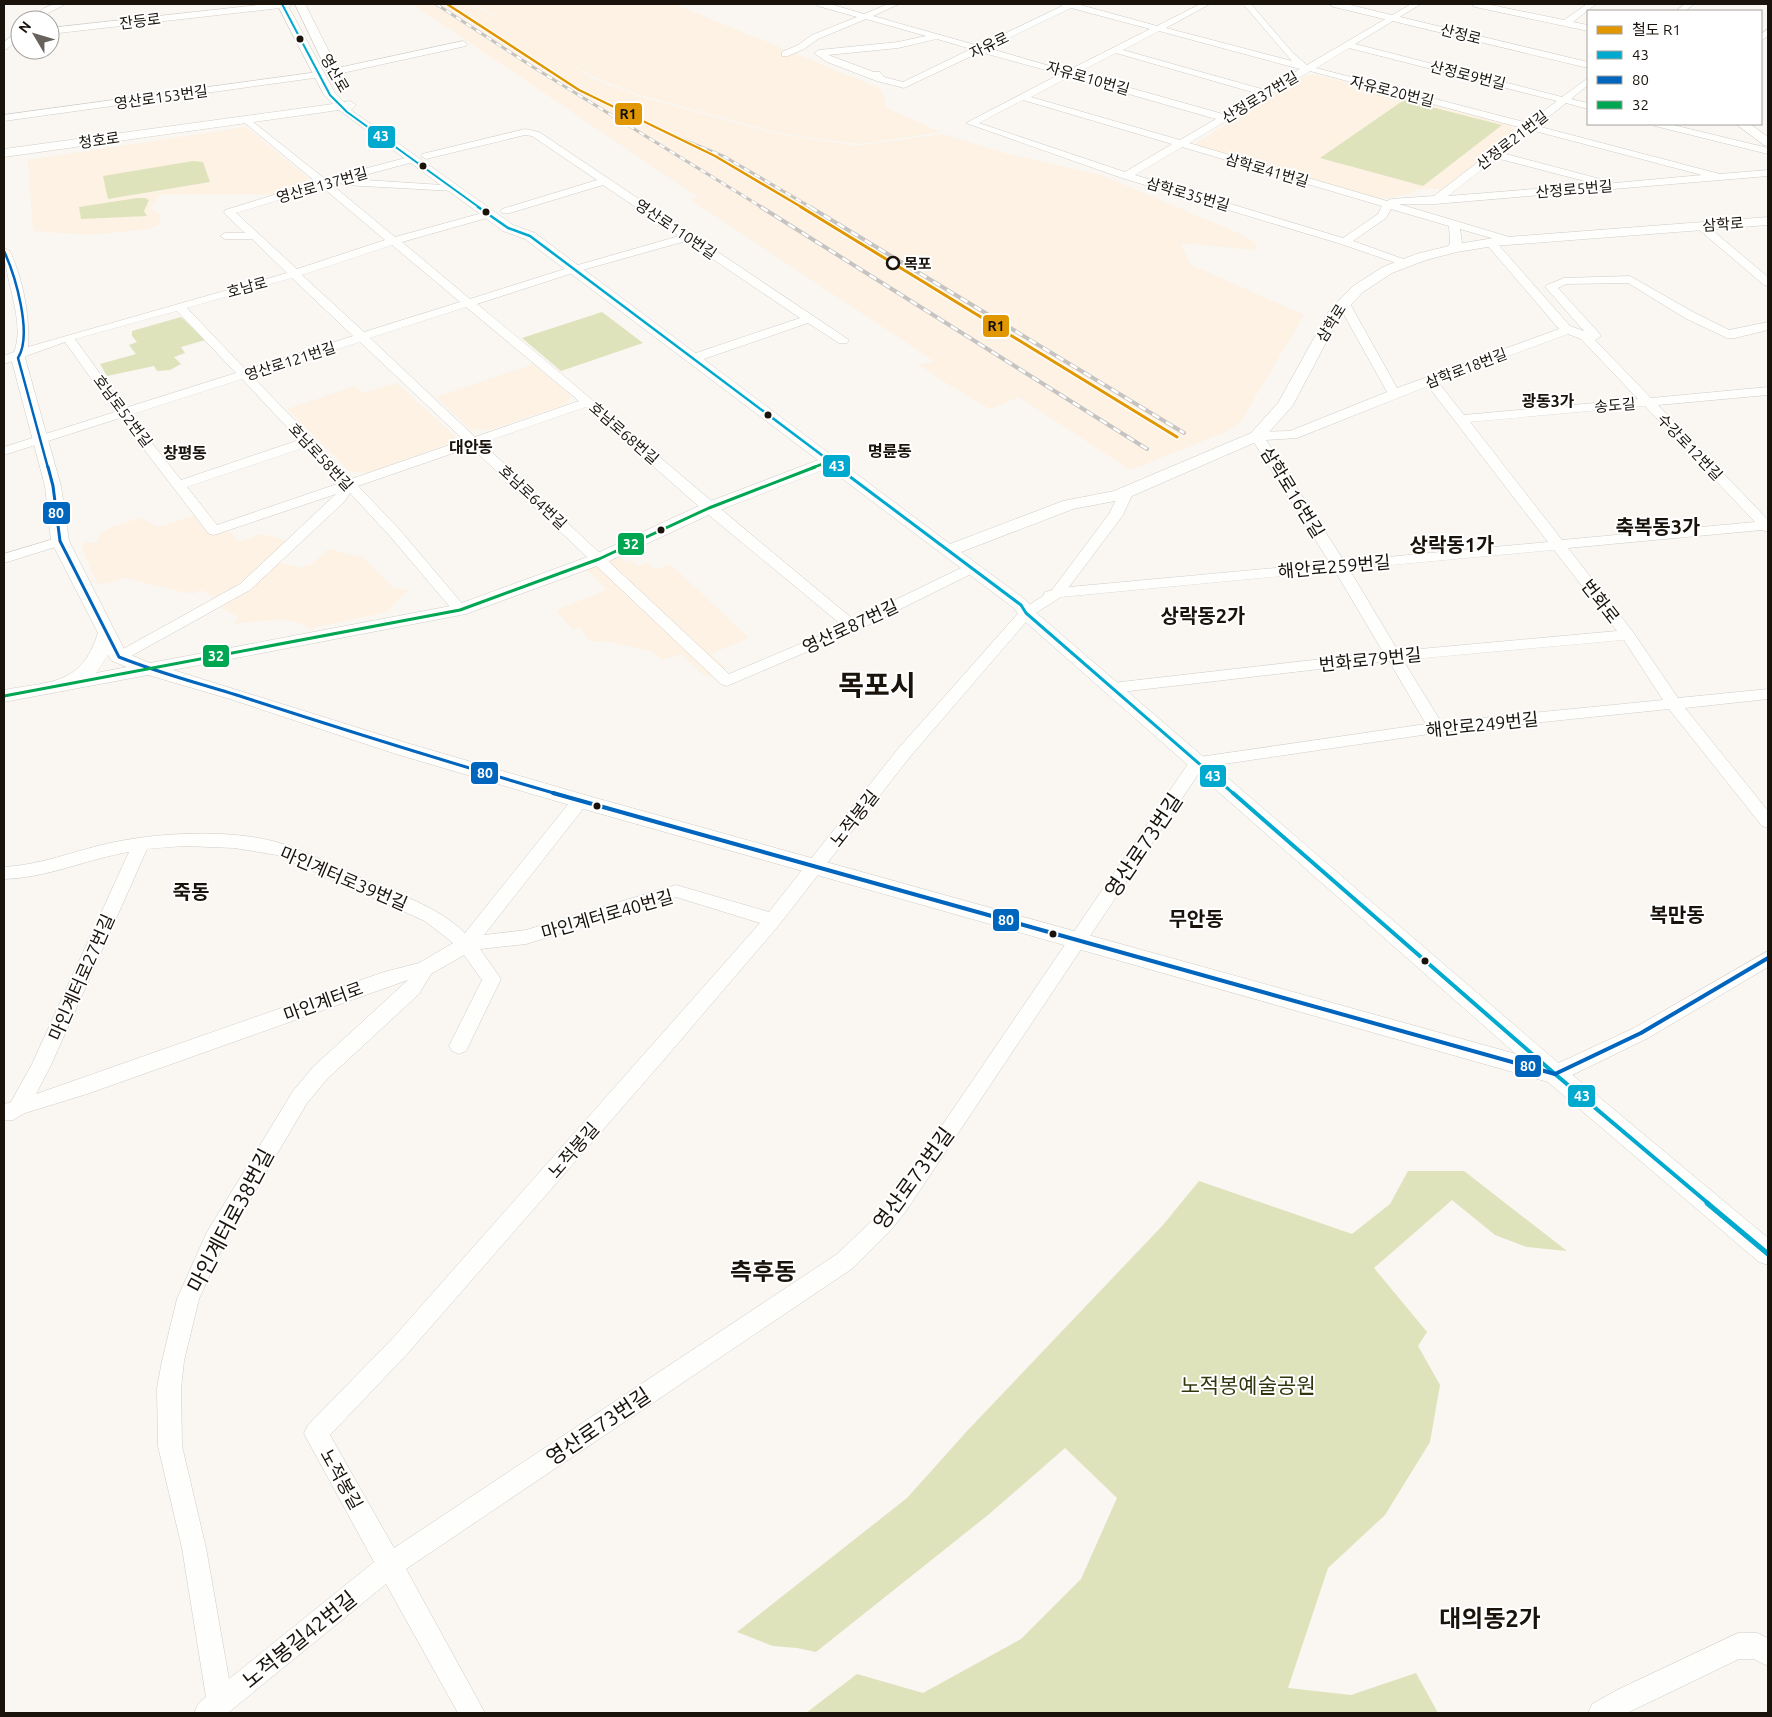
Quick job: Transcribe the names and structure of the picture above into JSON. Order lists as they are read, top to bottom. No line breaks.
{"streets":{"street":["잔등로","산정로","자유로","영산로","산정로9번길","자유로10번길","자유로20번길","영산로153번길","산정로37번길","청호로","산정로21번길","삼학로41번길","영산로137번길","산정로5번길","삼학로35번길","삼학로","영산로110번길","호남로","영산로121번길","삼학로18번길","송도길","호남로52번길","호남로68번길","수강로12번길","호남로58번길","삼학로16번길","호남로64번길","해안로259번길","번화로","영산로87번길","번화로79번길","해안로249번길","노적봉길","영산로73번길","마인계터로39번길","마인계터로40번길","마인계터로27번길","마인계터로","마인계터로38번길","노적봉길42번길"]},"crossings":[["잔등로","영산로"],["산정로","산정로37번길"],["자유로","자유로10번길"],["자유로","자유로20번길"],["영산로","영산로153번길"],["영산로","청호로"],["영산로","영산로137번길"],["영산로","삼학로"],["영산로","영산로110번길"],["영산로","호남로"],["영산로","영산로121번길"],["영산로","영산로87번길"],["영산로","번화로79번길"],["영산로","해안로249번길"],["영산로","노적봉길"],["영산로","영산로73번길"],["산정로9번길","산정로37번길"],["산정로9번길","산정로21번길"],["자유로10번길","산정로37번길"],["자유로20번길","산정로37번길"],["자유로20번길","산정로21번길"],["자유로20번길","산정로5번길"],["산정로37번길","삼학로41번길"],["산정로37번길","삼학로35번길"],["청호로","호남로68번길"],["산정로21번길","산정로5번길"],["삼학로41번길","산정로5번길"],["삼학로41번길","삼학로35번길"],["삼학로41번길","삼학로"],["영산로137번길","영산로110번길"],["영산로137번길","호남로68번길"],["영산로137번길","호남로64번길"],["삼학로35번길","삼학로"],["삼학로","삼학로18번길"],["삼학로","삼학로16번길"],["영산로110번길","영산로121번길"],["호남로","호남로52번길"],["호남로","호남로68번길"],["호남로","호남로58번길"],["호남로","호남로64번길"],["영산로121번길","호남로52번길"],["영산로121번길","호남로68번길"],["영산로121번길","호남로58번길"],["영산로121번길","호남로64번길"],["삼학로18번길","수강로12번길"],["삼학로18번길","삼학로16번길"],["삼학로18번길","번화로"],["송도길","수강로12번길"],["송도길","번화로"],["호남로52번길","호남로58번길"],["호남로68번길","영산로87번길"],["수강로12번길","해안로259번길"],["삼학로16번길","해안로259번길"],["삼학로16번길","번화로79번길"],["삼학로16번길","해안로249번길"],["호남로64번길","영산로87번길"],["해안로259번길","번화로"],["해안로259번길","노적봉길"],["번화로","번화로79번길"],["번화로","해안로249번길"],["해안로249번길","영산로73번길"],["노적봉길","영산로73번길"],["노적봉길","마인계터로40번길"],["노적봉길","노적봉길42번길"],["영산로73번길","노적봉길42번길"],["마인계터로39번길","마인계터로40번길"],["마인계터로39번길","마인계터로27번길"],["마인계터로39번길","마인계터로"],["마인계터로40번길","마인계터로"],["마인계터로27번길","마인계터로"],["마인계터로","마인계터로38번길"],["마인계터로38번길","노적봉길42번길"]],"districts":["광동3가","대안동","명륜동","창평동","축복동3가","상락동1가","상락동2가","목포시","죽동","복만동","무안동","측후동","대의동2가"],"parks":["노적봉예술공원"],"places":["목포"],"lines":["rail line R1","transit line 43","transit line 80","transit line 32"],"legend":["철도 R1","43","80","32"],"north":"top left"}
